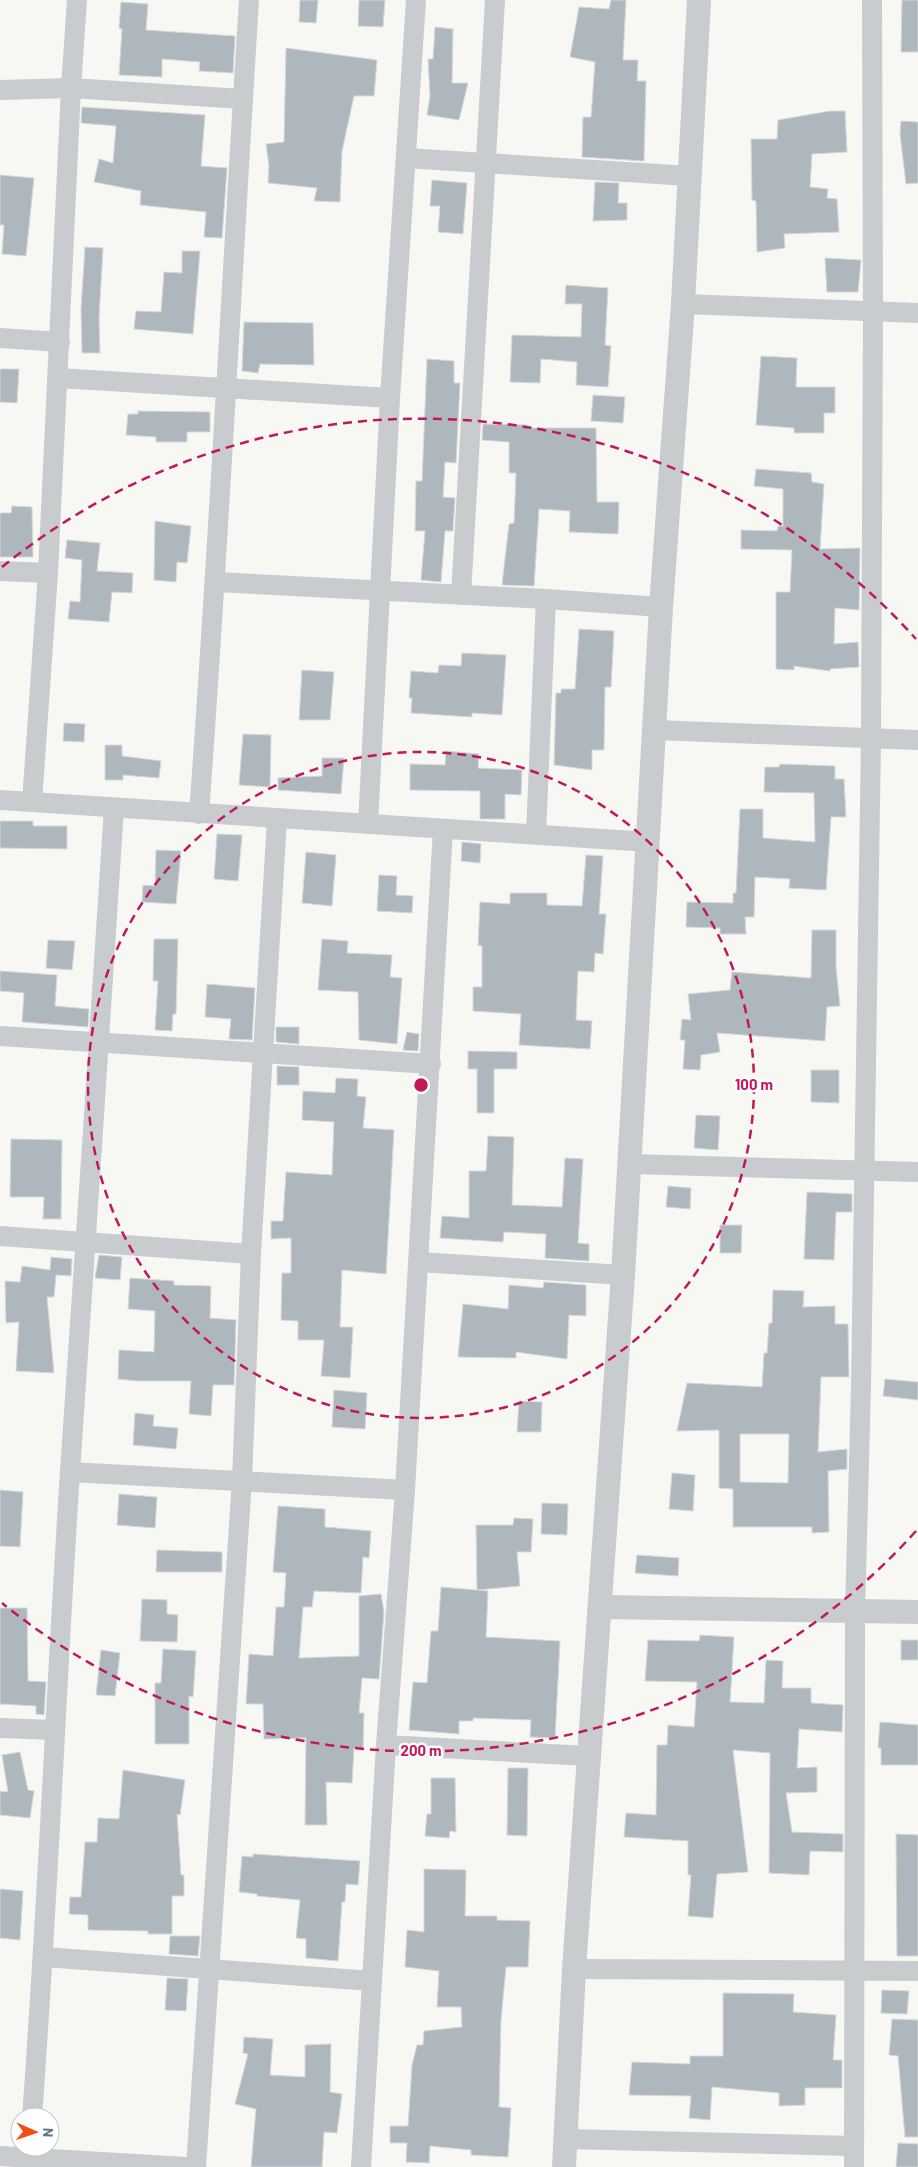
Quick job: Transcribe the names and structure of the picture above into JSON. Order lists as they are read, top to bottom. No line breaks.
{"north":"right","rings":["100 m","200 m"]}
